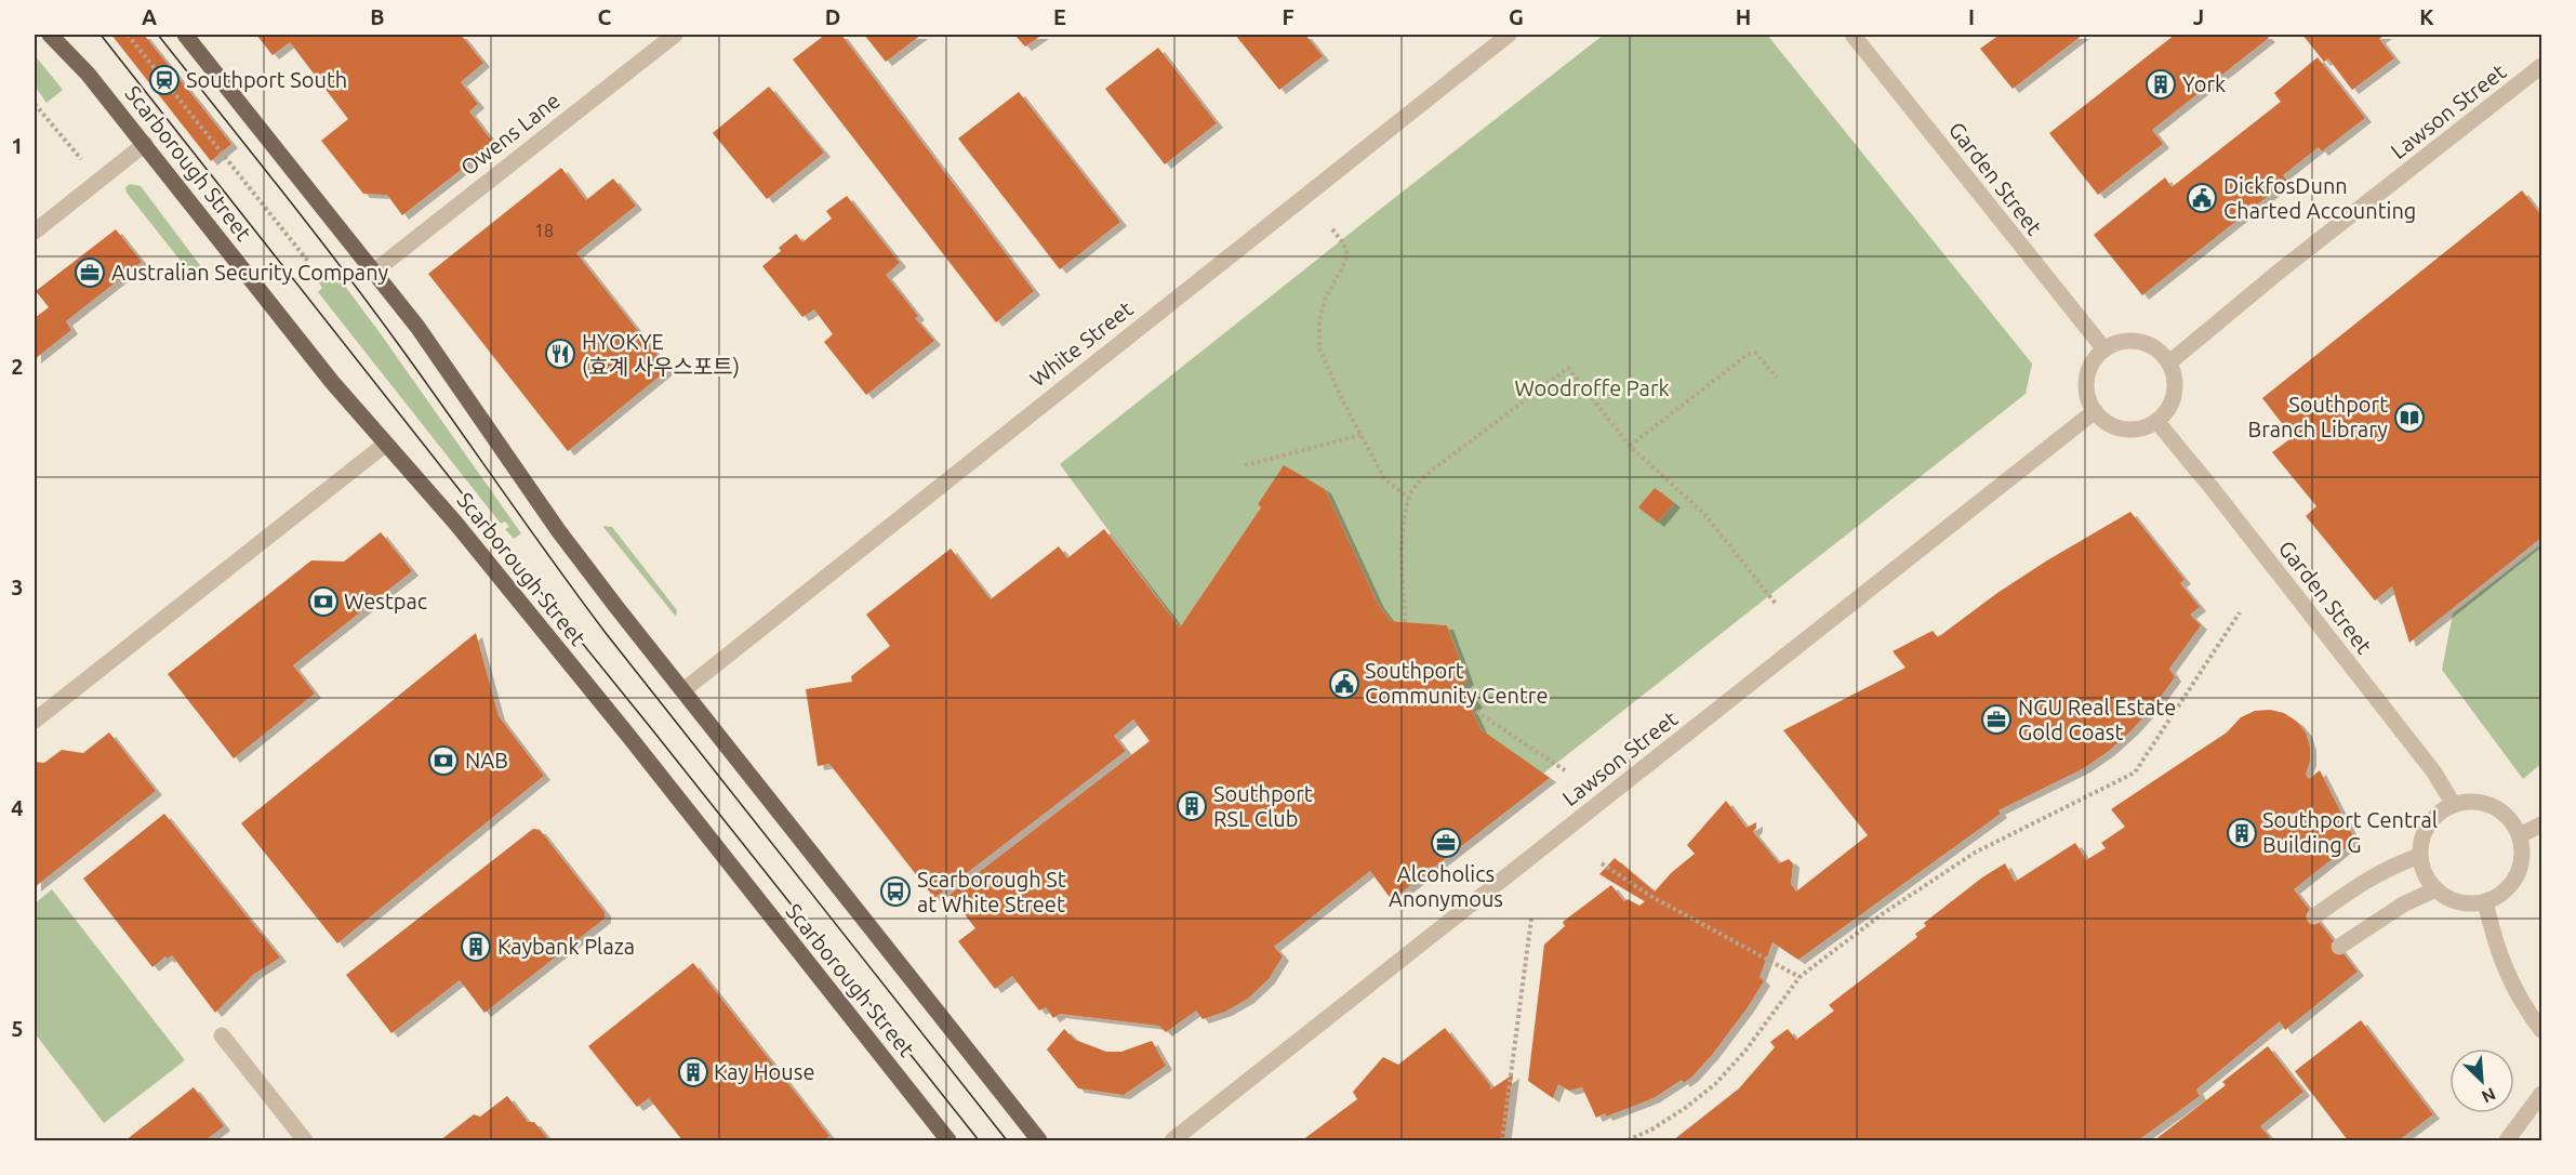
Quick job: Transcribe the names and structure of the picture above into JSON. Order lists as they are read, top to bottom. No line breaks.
{"streets":{"main road":["Scarborough Street"],"street":["Lawson Street","Owens Lane","Garden Street","White Street"]},"crossings":[["Lawson Street","Garden Street"]],"parks":["Woodroffe Park"],"places":{"station":["Southport South"],"building":["York","Southport RSL Club","Southport Central Building G","Kaybank Plaza","Kay House"],"public building":["DickfosDunn Charted Accounting","Southport Community Centre"],"office":["Australian Security Company","NGU Real Estate Gold Coast","Alcoholics Anonymous"],"restaurant":["HYOKYE (효계 사우스포트)"],"library":["Southport Branch Library"],"bank":["Westpac","NAB"],"bus stop":["Scarborough St at White Street"]},"house_numbers":["18"],"north":"bottom right","grid":{"columns":["A","B","C","D","E","F","G","H","I","J","K"],"rows":["1","2","3","4","5"]}}
